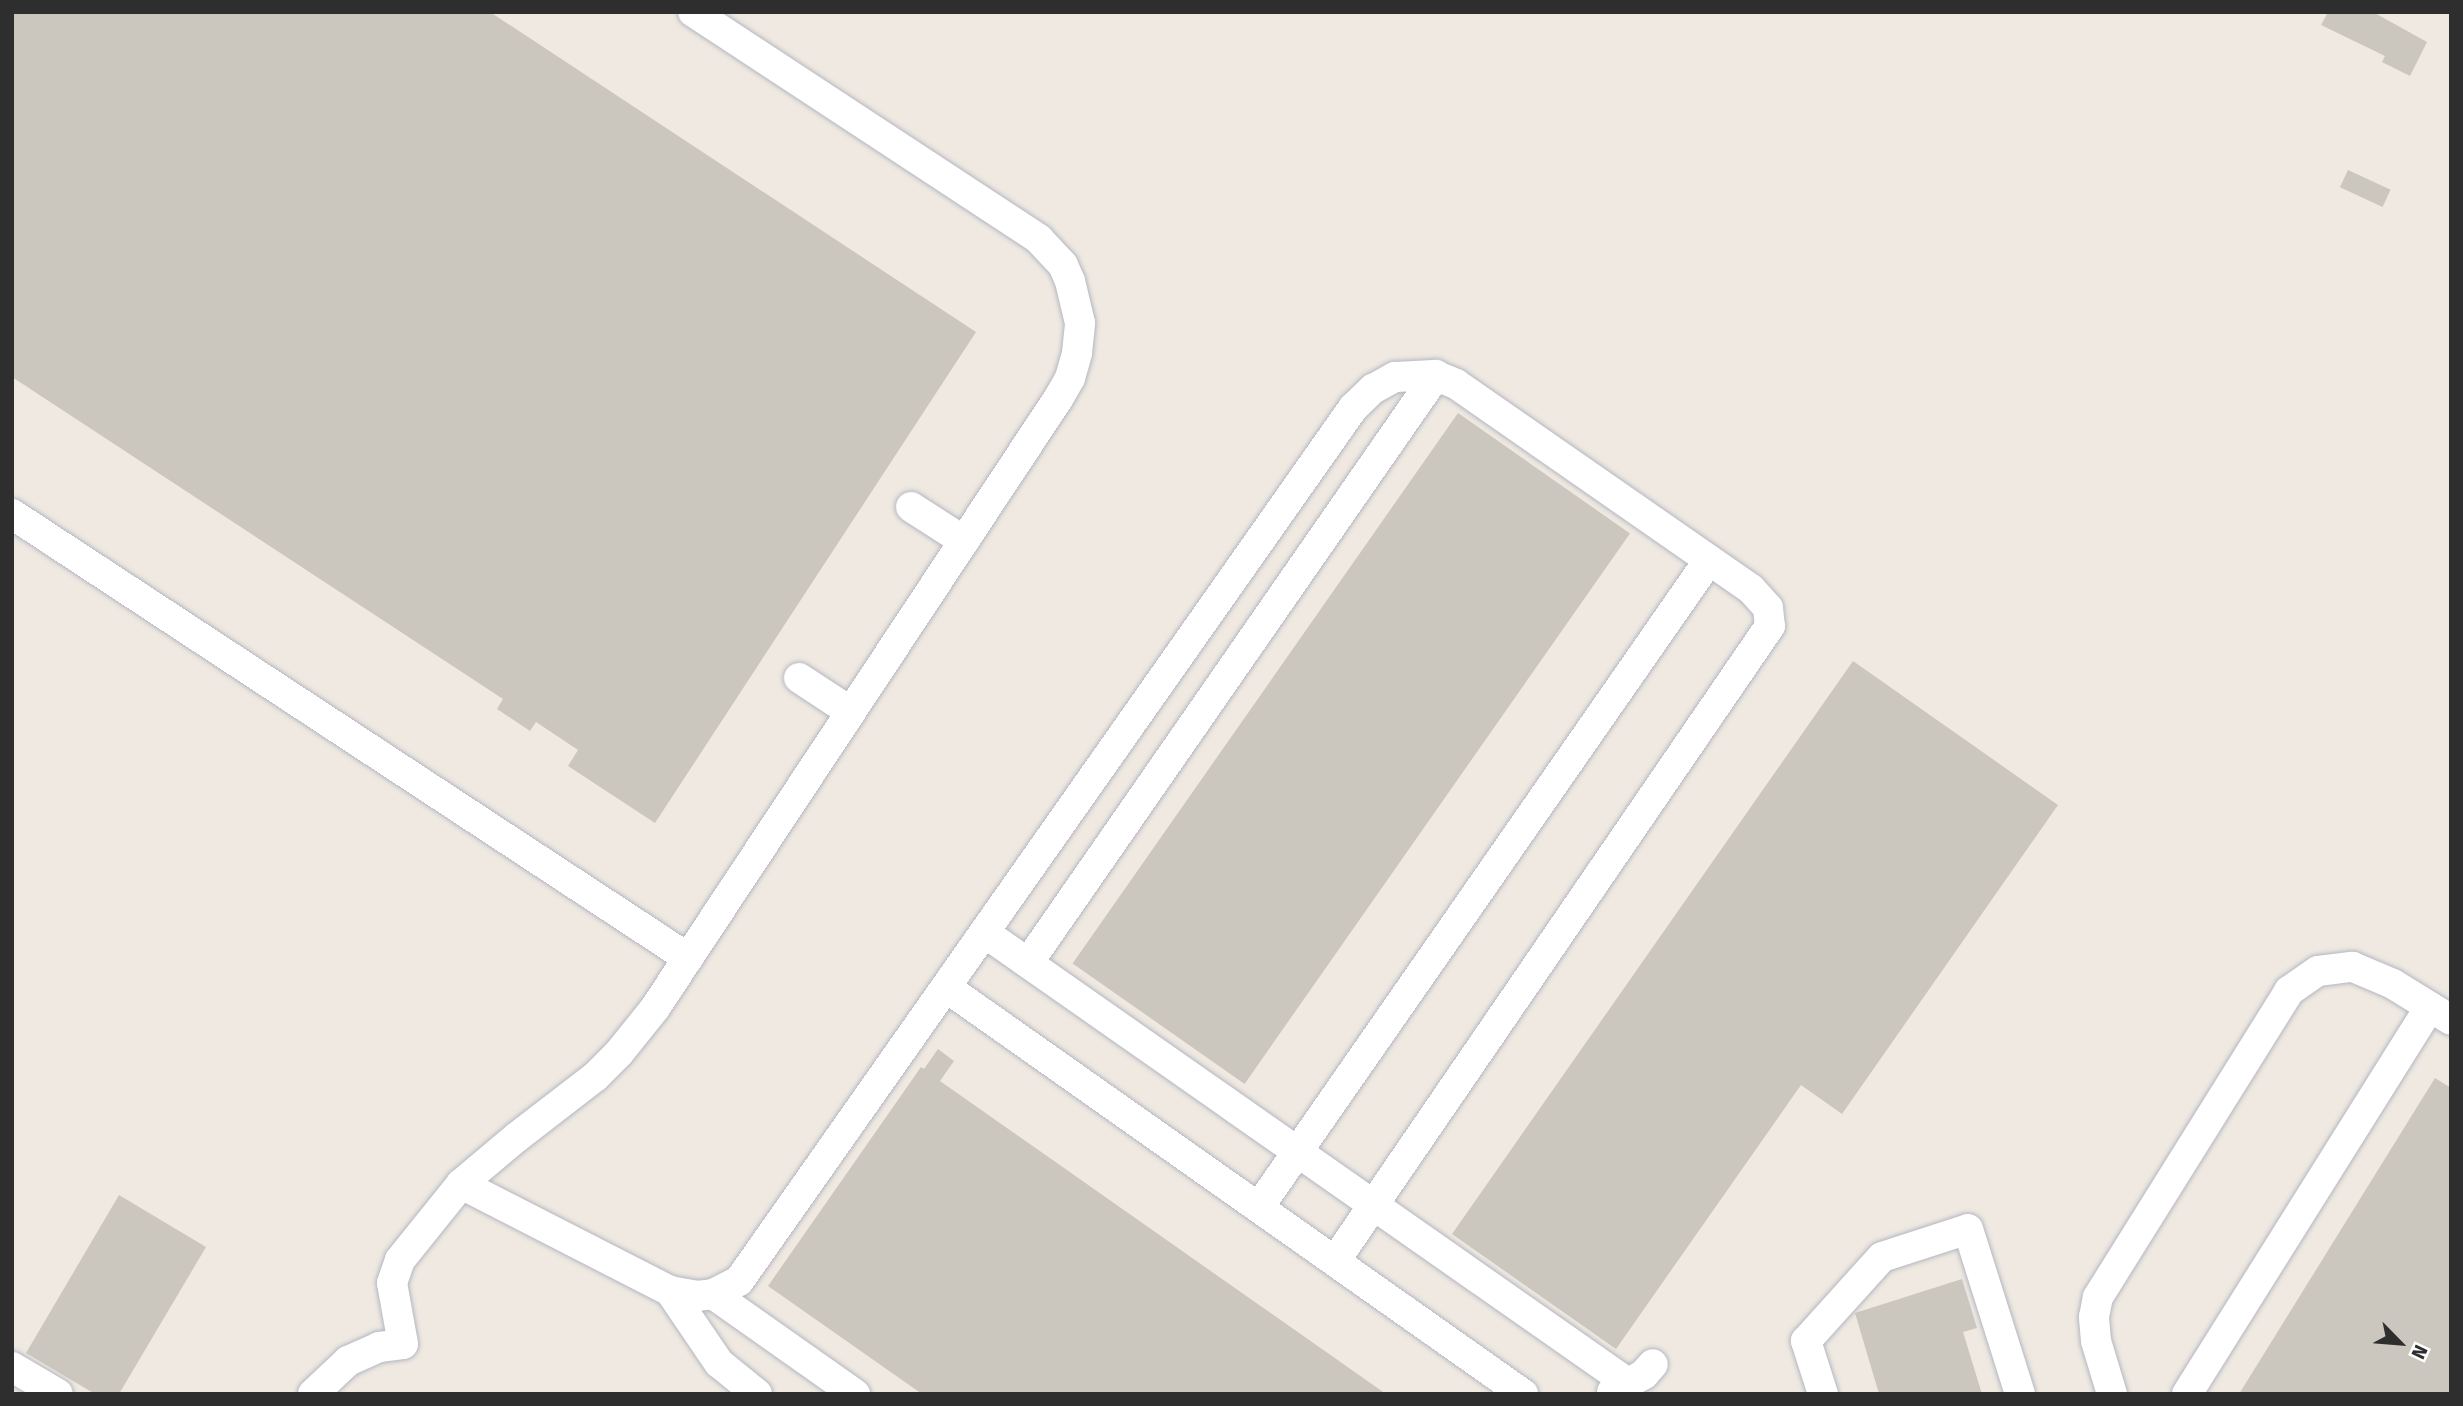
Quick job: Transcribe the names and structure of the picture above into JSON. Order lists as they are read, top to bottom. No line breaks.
{"north":"bottom right"}
